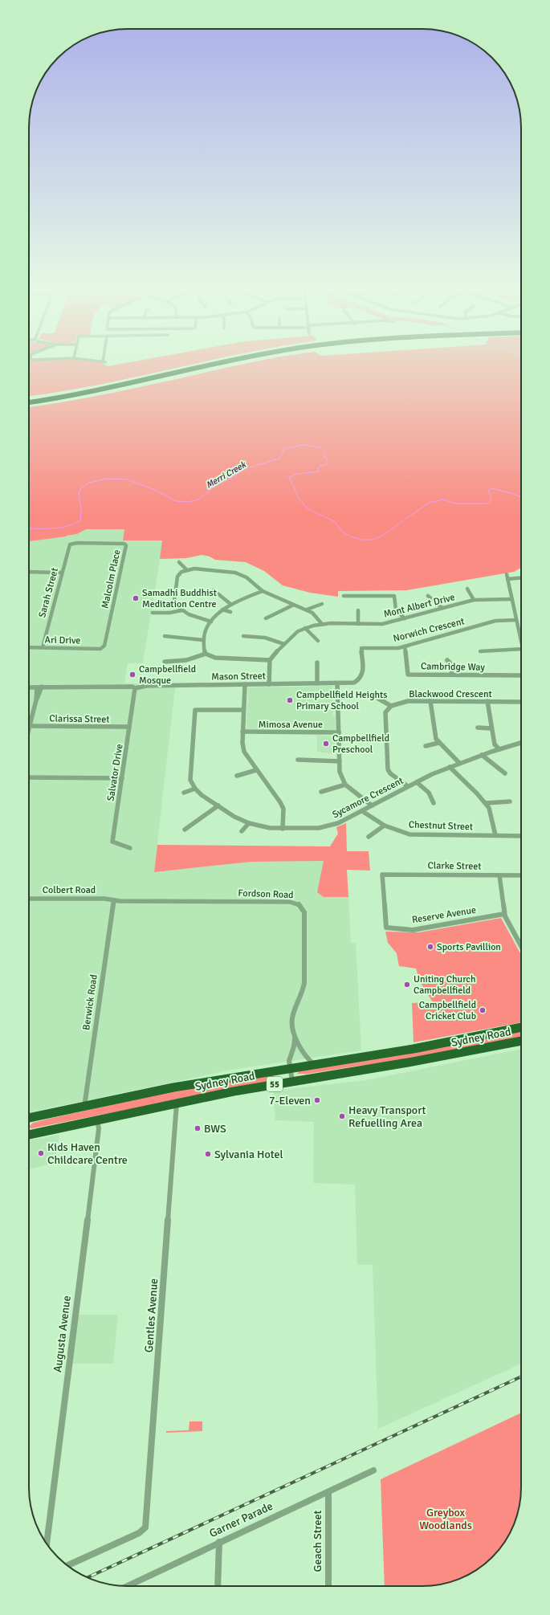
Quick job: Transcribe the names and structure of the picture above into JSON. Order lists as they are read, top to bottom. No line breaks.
{"streets":{"highway":["Sydney Road","55"],"street":["Malcolm Place","Sarah Street","Mont Albert Drive","Norwich Crescent","Ari Drive","Cambridge Way","Mason Street","Blackwood Crescent","Clarissa Street","Mimosa Avenue","Salvator Drive","Sycamore Crescent","Chestnut Street","Clarke Street","Colbert Road","Fordson Road","Reserve Avenue","Berwick Road","Gentles Avenue","Augusta Avenue","Garner Parade","Geach Street"]},"crossings":[["Malcolm Place","Sarah Street"],["Malcolm Place","Ari Drive"],["Sarah Street","Ari Drive"],["Norwich Crescent","Cambridge Way"],["Norwich Crescent","Mason Street"],["Mason Street","Salvator Drive"],["Clarissa Street","Salvator Drive"],["Sycamore Crescent","Chestnut Street"],["Clarke Street","Reserve Avenue"],["Colbert Road","Fordson Road"],["Colbert Road","Berwick Road"],["Fordson Road","Berwick Road"],["Fordson Road","Sydney Road"],["Berwick Road","Sydney Road"],["Sydney Road","Gentles Avenue"],["Sydney Road","Augusta Avenue"],["Garner Parade","Geach Street"]],"water":["Merri Creek"],"parks":["Greybox Woodlands"],"places":["Samadhi Buddhist Meditation Centre","Campbellfield Mosque","Campbellfield Heights Primary School","Campbellfield Preschool","Sports Pavillion","Uniting Church Campbellfield","Campbellfield Cricket Club","7-Eleven","Heavy Transport Refuelling Area","BWS","Kids Haven Childcare Centre","Sylvania Hotel"]}
